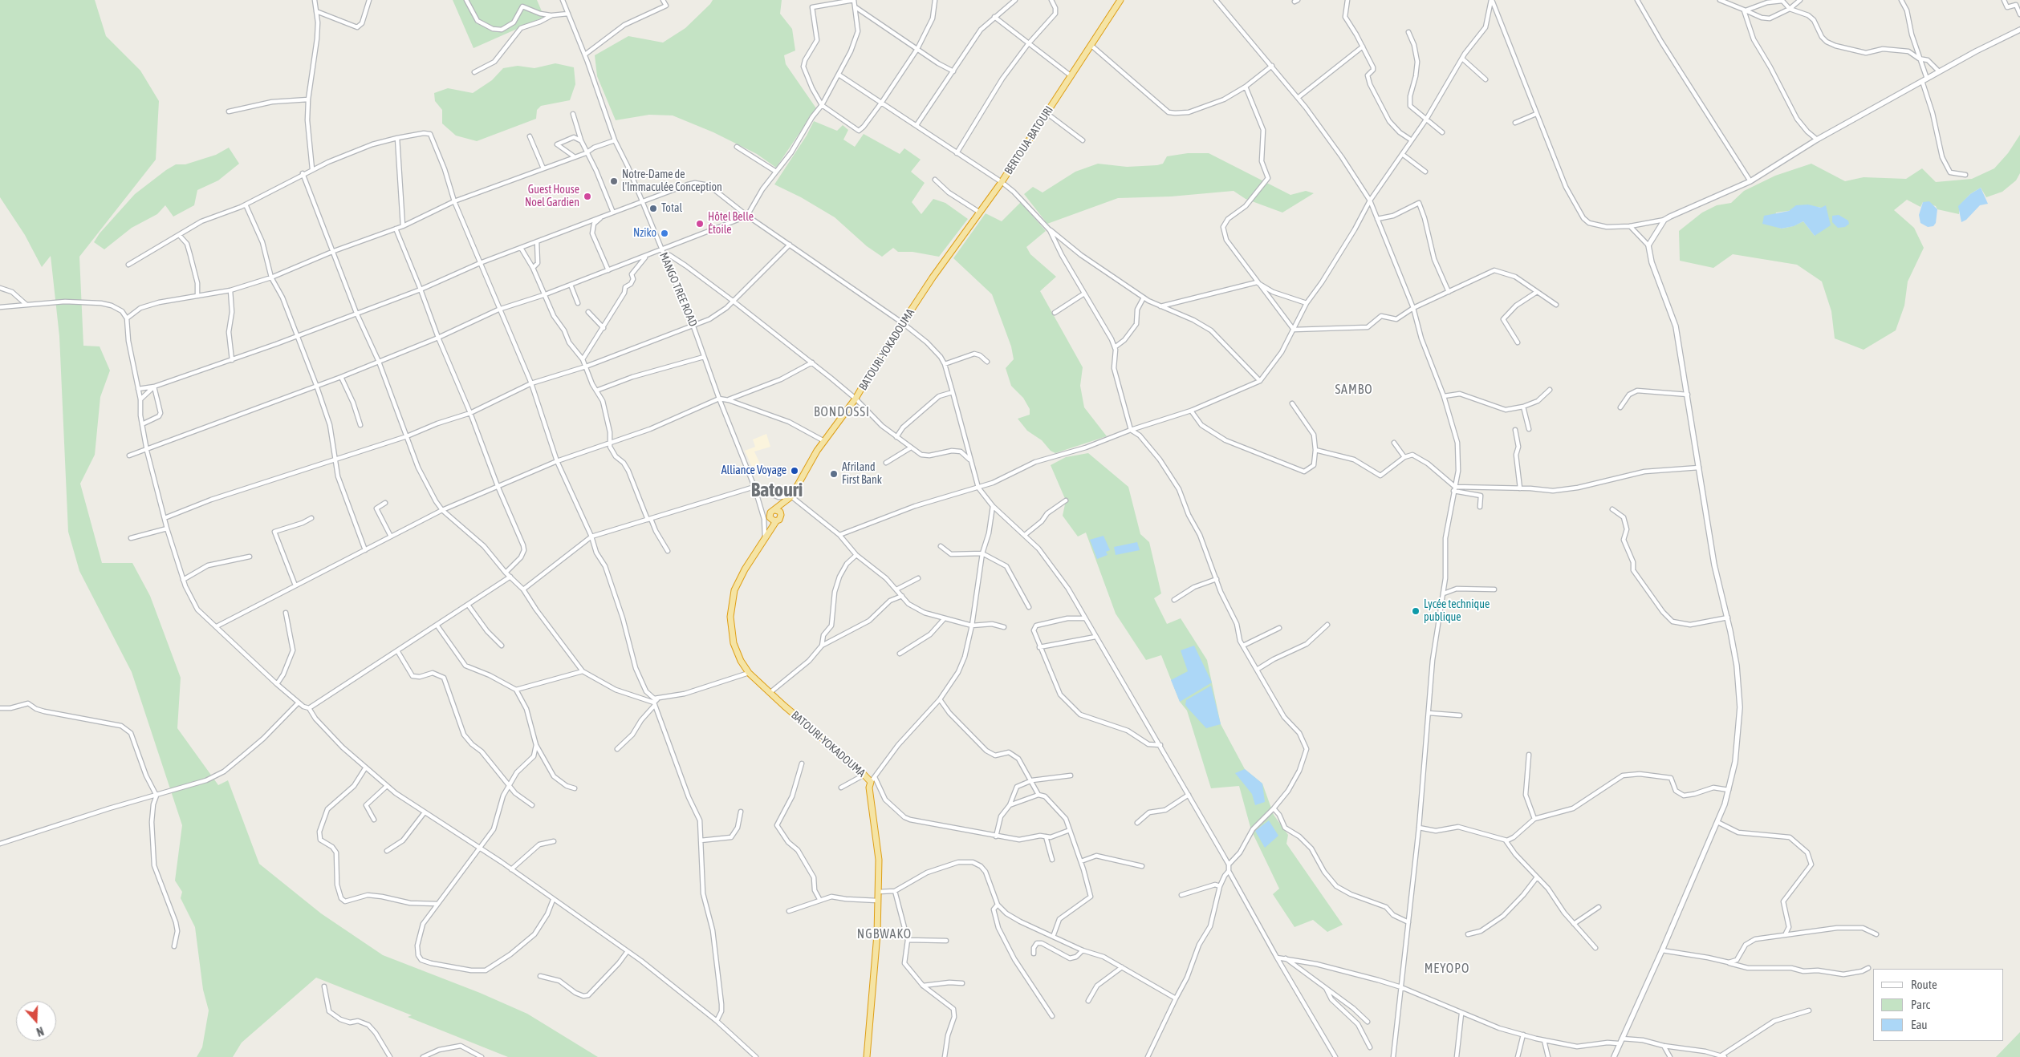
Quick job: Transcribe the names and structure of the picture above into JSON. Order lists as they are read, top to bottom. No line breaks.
{"streets":{"highway":["BERTOUA-BATOURI","BATOURI-YOKADOUMA"],"street":["MANGO TREE ROAD"]},"crossings":[["BERTOUA-BATOURI","BATOURI-YOKADOUMA"],["MANGO TREE ROAD","BATOURI-YOKADOUMA"]],"districts":["SAMBO","BONDOSSI","Batouri","NGBWAKO","MEYOPO"],"places":["Notre-Dame de l'Immaculée Conception","Guest House Noel Gardien","Total","Hôtel Belle Étoile","Nziko","Alliance Voyage","Afriland First Bank","Lycée technique publique"],"legend":["Route","Parc","Eau"],"north":"bottom"}
